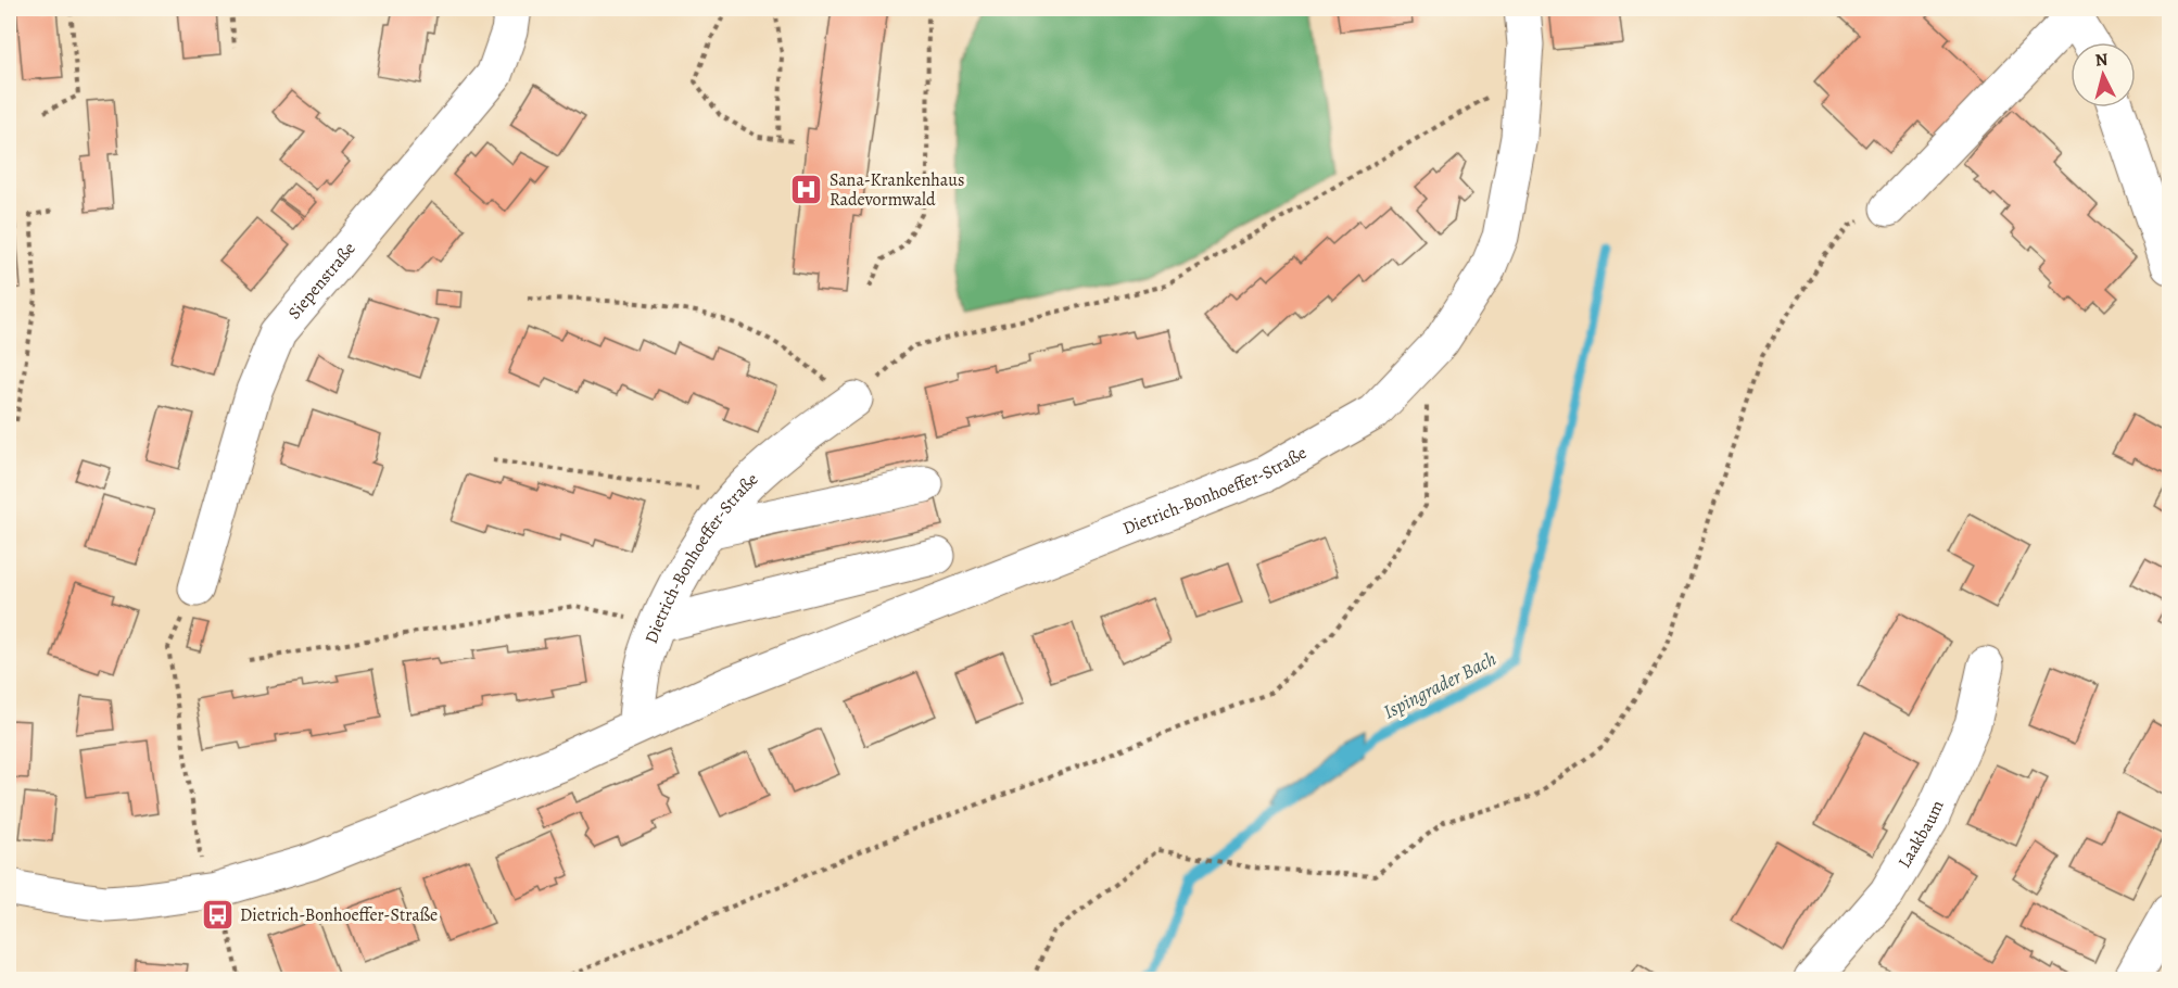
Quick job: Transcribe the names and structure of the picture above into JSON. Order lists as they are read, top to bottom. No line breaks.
{"streets":{"street":["Siepenstraße","Dietrich-Bonhoeffer-Straße","Laakbaum"]},"water":["Ispingrader Bach"],"places":{"hospital":["Sana-Krankenhaus Radevormwald"],"bus stop":["Dietrich-Bonhoeffer-Straße"]},"north":"top"}
